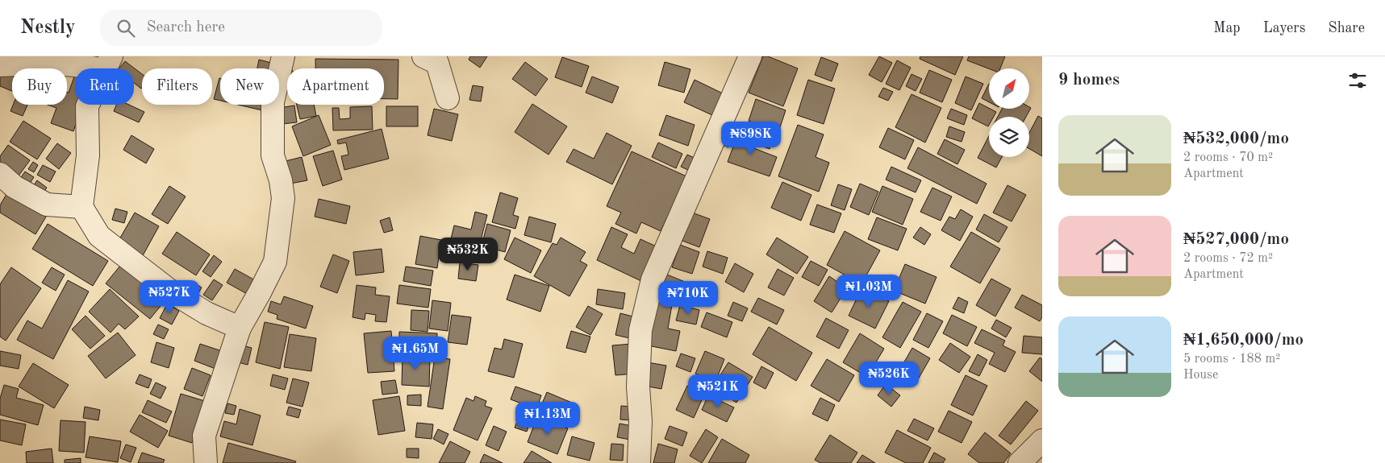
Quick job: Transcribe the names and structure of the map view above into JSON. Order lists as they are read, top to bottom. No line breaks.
{"north":"top right","page":{"header":"Nestly","search":"Search here","nav":["Map","Layers","Share"],"heading":"9 homes","chip":["Buy","Rent","Filters","New","Apartment"],"list":[{"name":"₦532,000/mo","note":"2 rooms · 70 m² · Apartment"},{"name":"₦527,000/mo","note":"2 rooms · 72 m² · Apartment"},{"name":"₦1,650,000/mo","note":"5 rooms · 188 m² · House"}],"price":["₦898K","₦532K","₦1.03M","₦527K","₦710K","₦1.65M","₦526K","₦521K","₦1.13M"]}}
